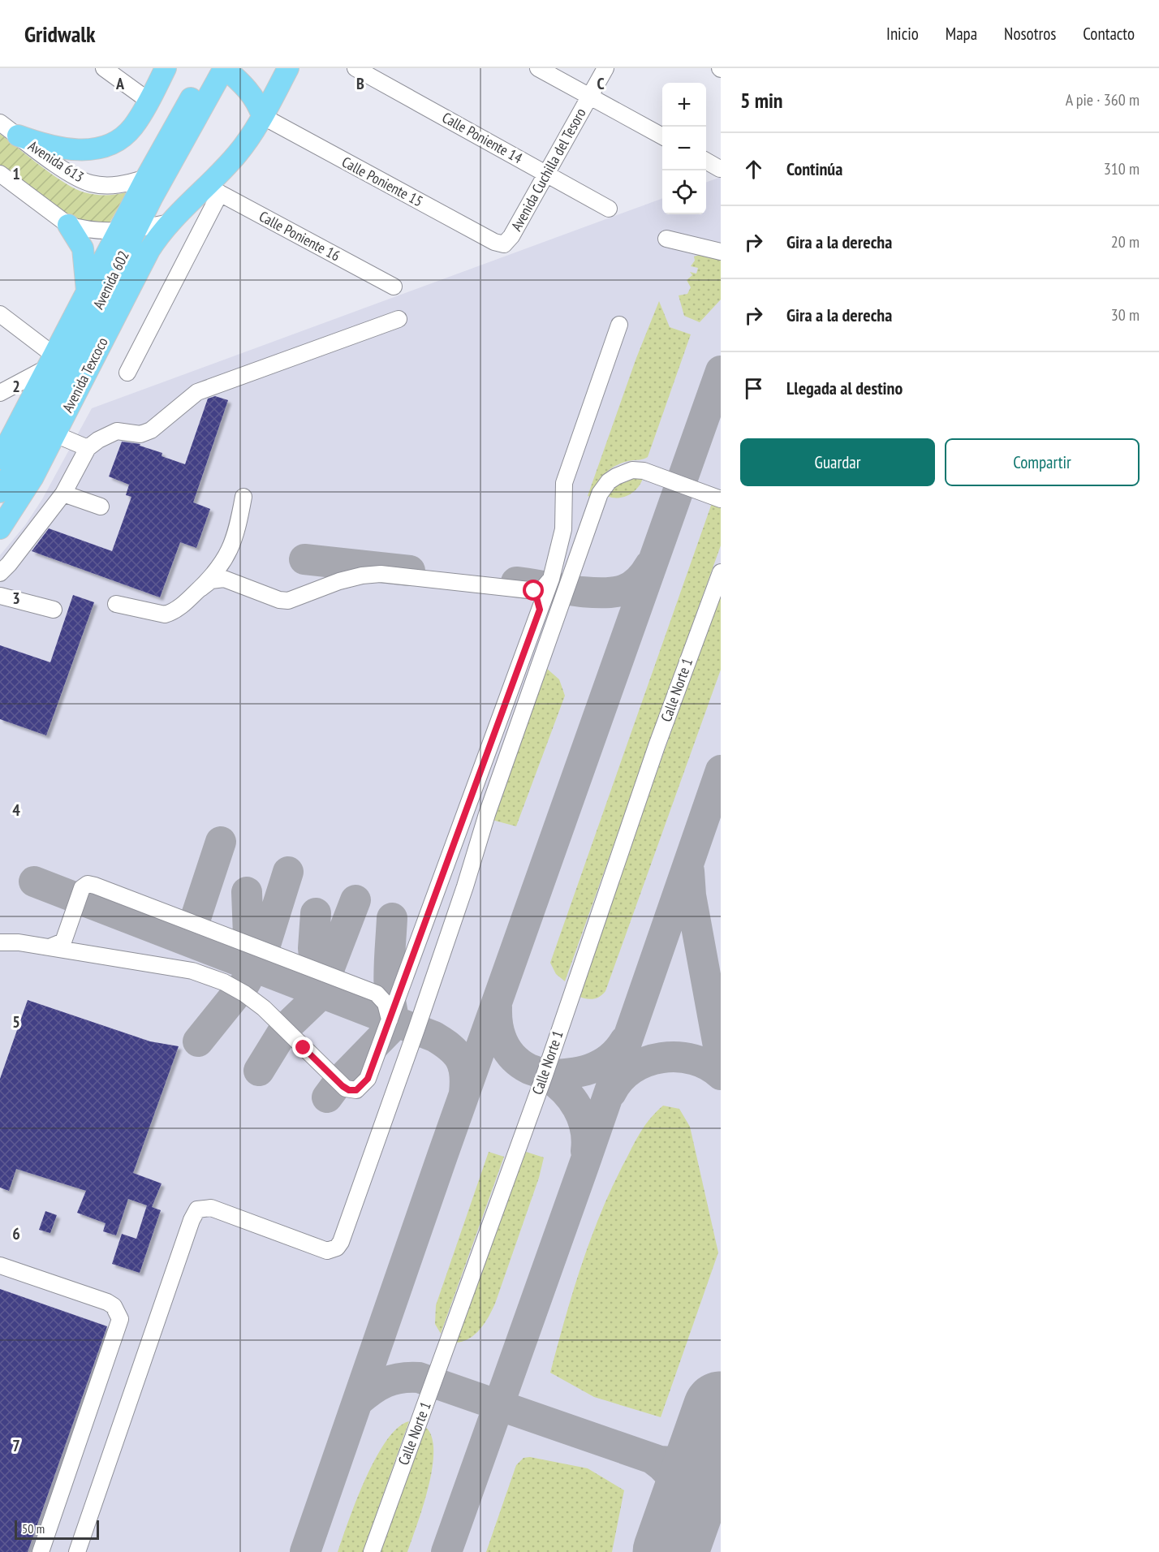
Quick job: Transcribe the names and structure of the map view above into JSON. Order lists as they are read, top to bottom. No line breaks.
{"streets":{"main road":["Avenida 602","Avenida Texcoco"],"street":["Calle Poniente 14","Avenida 613","Avenida Cuchilla del Tesoro","Calle Poniente 15","Calle Poniente 16","Calle Norte 1"]},"crossings":[["Calle Poniente 14","Avenida Cuchilla del Tesoro"],["Avenida 613","Avenida 602"],["Avenida Cuchilla del Tesoro","Calle Poniente 15"],["Calle Poniente 15","Avenida Texcoco"],["Calle Poniente 16","Avenida Texcoco"]],"scale_bar":"50 m","page":{"header":"Gridwalk","nav":["Inicio","Mapa","Nosotros","Contacto"],"heading":["5 min","A pie · 360 m"],"map_buttons":["+","−"],"list":[["Continúa","310 m"],["Gira a la derecha","20 m"],["Gira a la derecha","30 m"],"Llegada al destino"],"buttons":["Guardar","Compartir"],"scale":"50 m"},"grid":{"columns":["A","B","C"],"rows":["1","2","3","4","5","6","7"]}}
